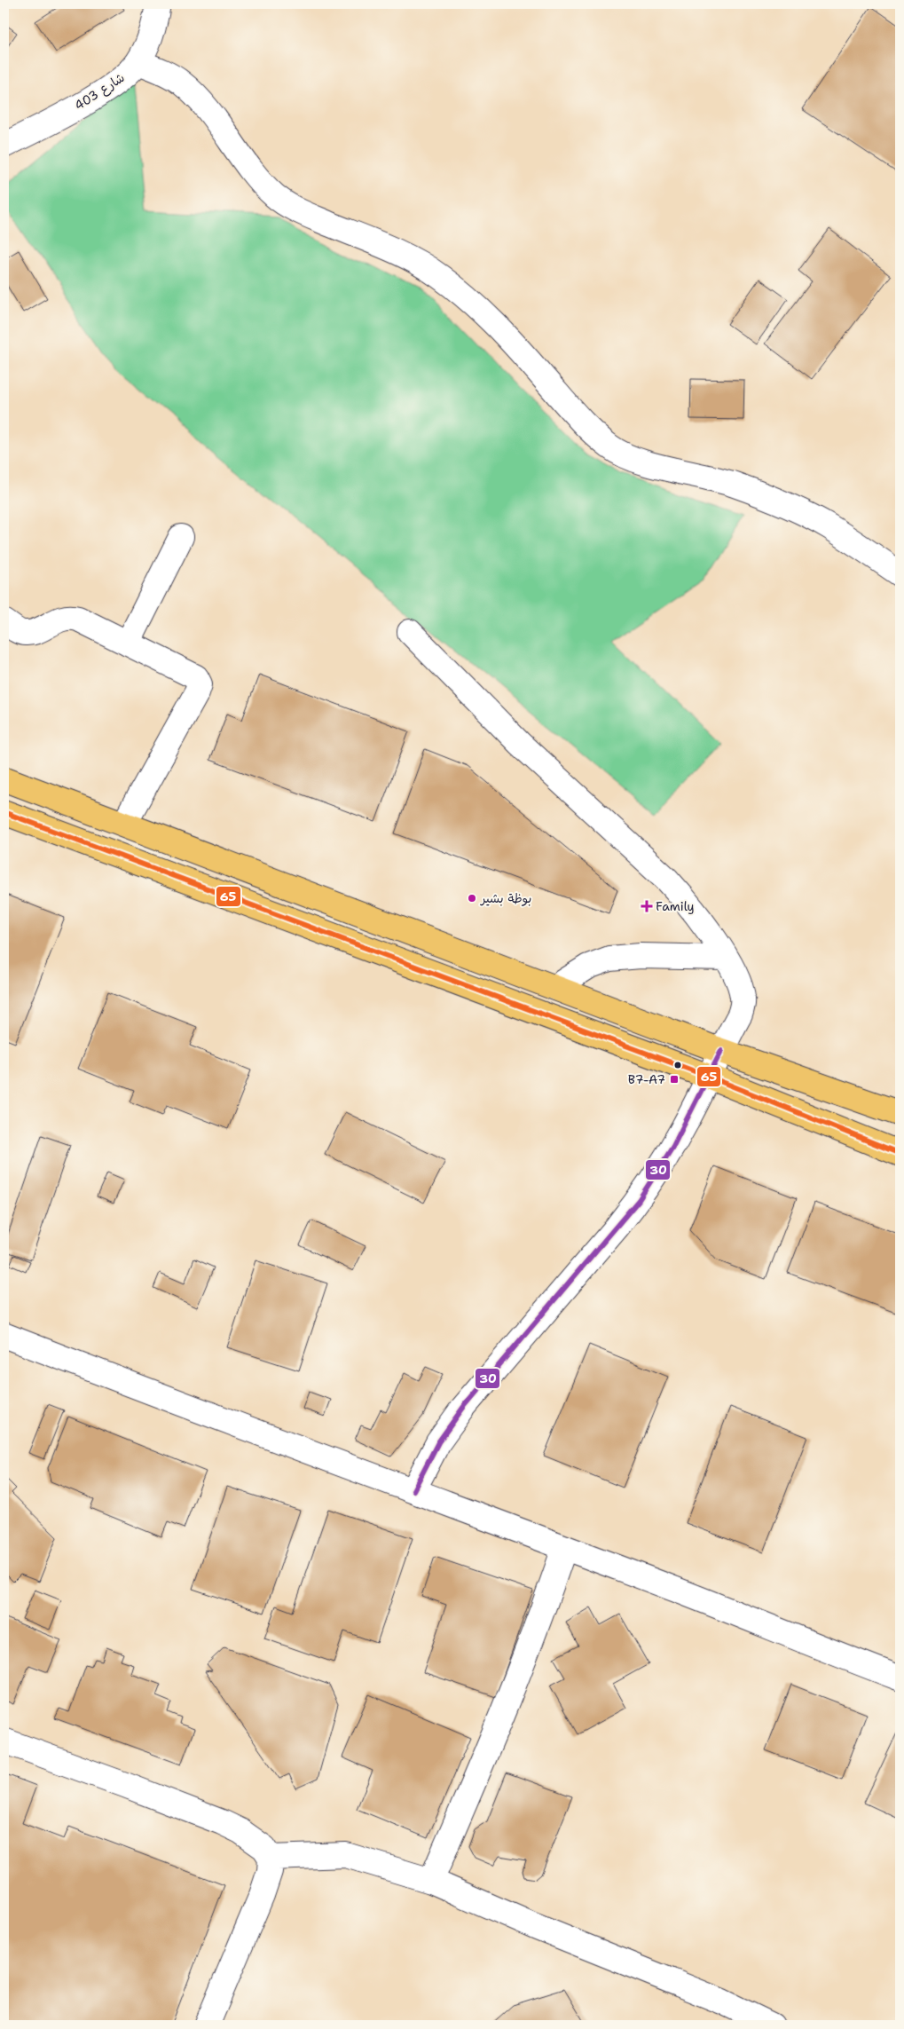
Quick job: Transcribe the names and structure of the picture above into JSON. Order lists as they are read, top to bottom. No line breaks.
{"streets":{"street":["شارع 403"]},"places":{"other":["بوظة بشير"],"health":["Family"],"transit":["B7-A7"]},"lines":["transit line 65","transit line 30"]}
